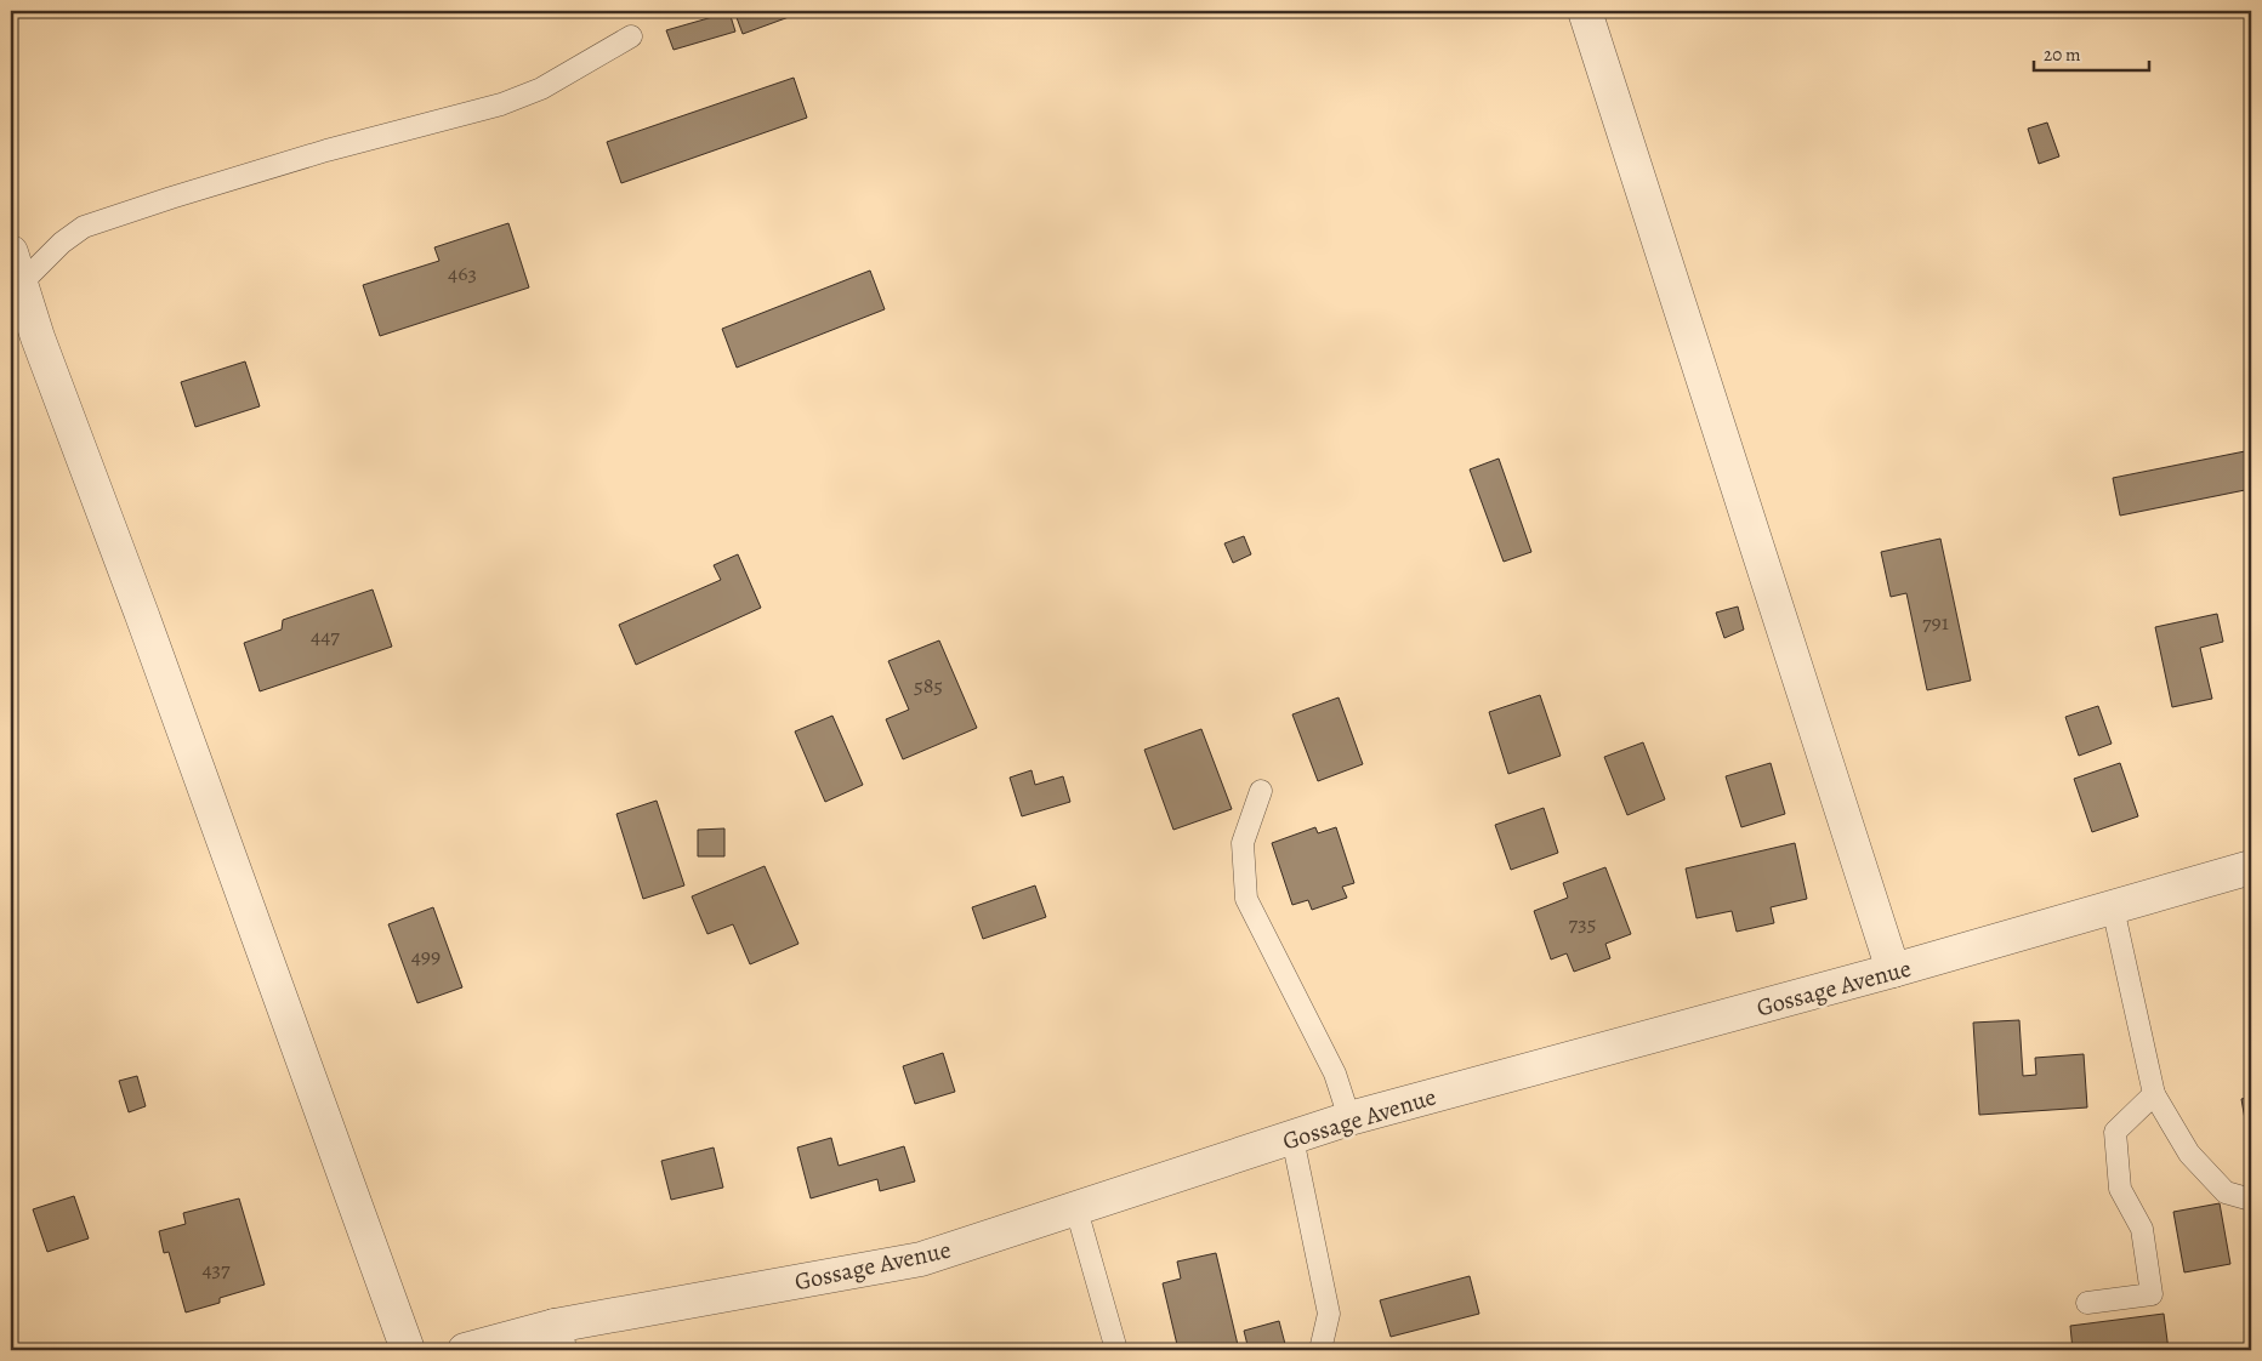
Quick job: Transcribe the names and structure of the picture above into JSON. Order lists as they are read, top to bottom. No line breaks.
{"streets":{"street":["Gossage Avenue"]},"house_numbers":["463","791","447","585","735","499","437"],"scale_bar":"20 m"}
